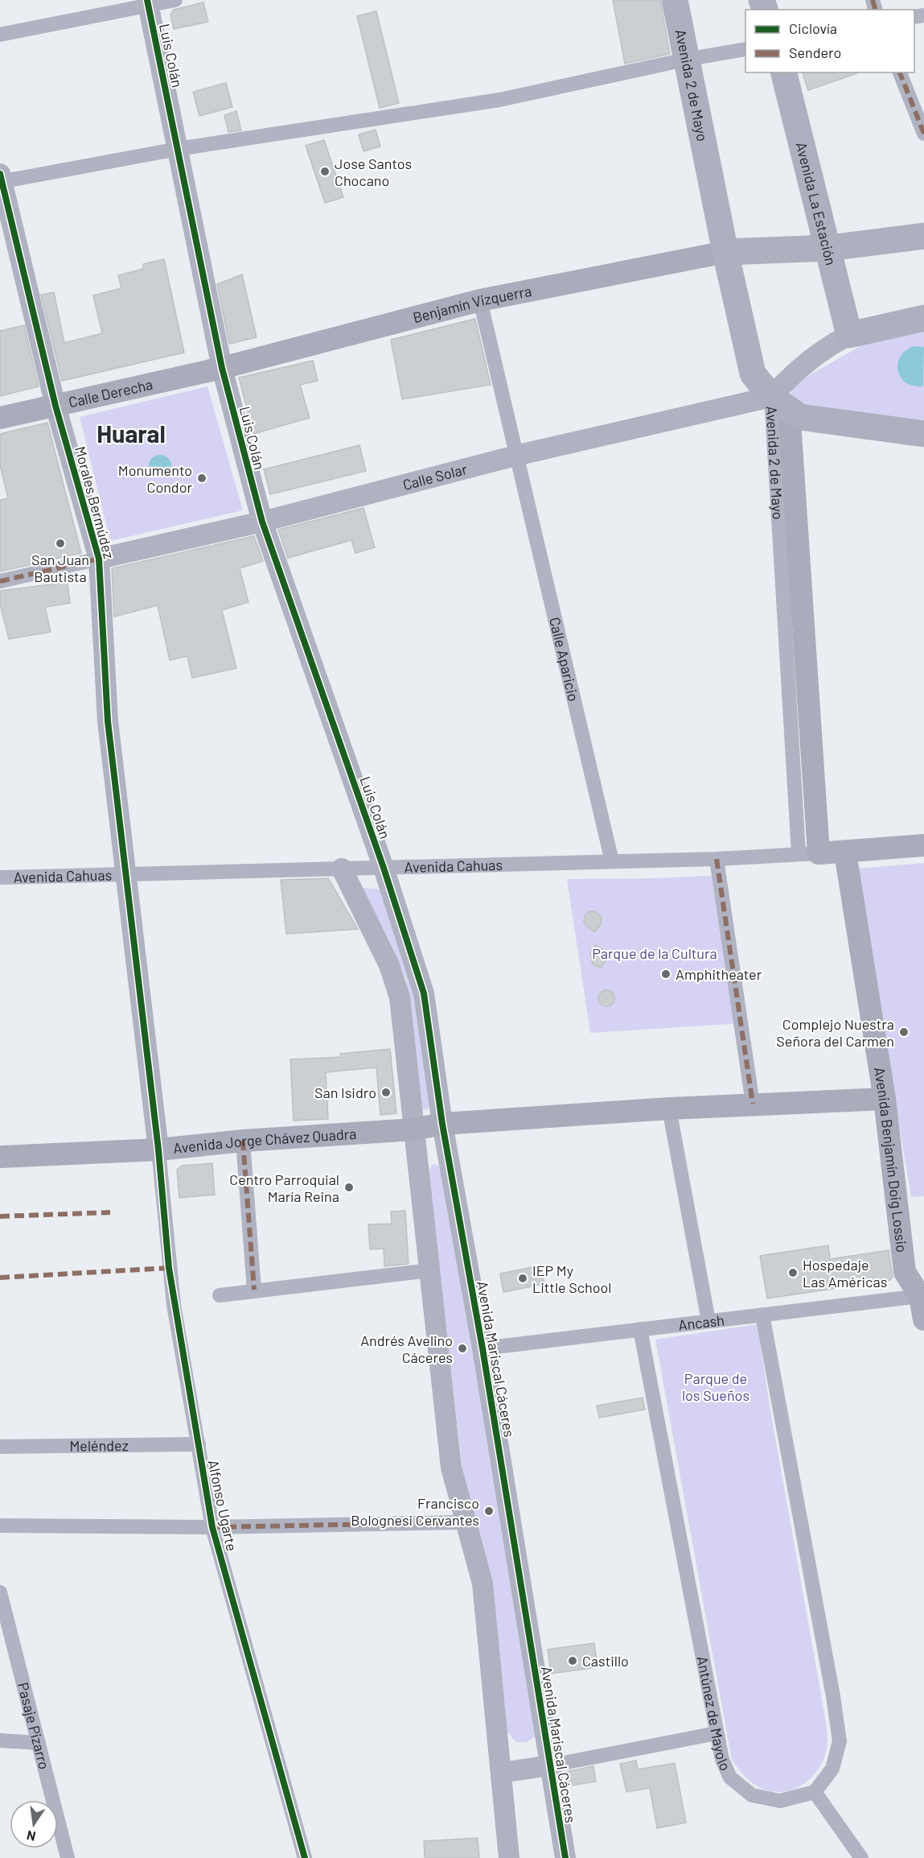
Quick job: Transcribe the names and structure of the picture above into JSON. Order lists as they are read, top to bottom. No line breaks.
{"streets":{"highway":["Avenida 2 de Mayo","Avenida La Estación"],"main road":["Benjamín Vizquerra","Calle Derecha","Avenida Jorge Chávez Quadra","Avenida Benjamín Doig Lossio"],"street":["Luis Colán","Calle Solar","Morales Bermúdez","Calle Aparicio","Avenida Cahuas","Ancash","Avenida Mariscal Cáceres","Meléndez","Alfonso Ugarte","Antúnez de Mayolo","Pasaje Pizarro"]},"crossings":[["Luis Colán","Benjamín Vizquerra"],["Luis Colán","Calle Derecha"],["Luis Colán","Calle Solar"],["Luis Colán","Avenida Cahuas"],["Luis Colán","Avenida Mariscal Cáceres"],["Avenida 2 de Mayo","Benjamín Vizquerra"],["Avenida 2 de Mayo","Calle Solar"],["Avenida 2 de Mayo","Avenida Cahuas"],["Benjamín Vizquerra","Calle Derecha"],["Benjamín Vizquerra","Calle Aparicio"],["Calle Derecha","Morales Bermúdez"],["Calle Solar","Morales Bermúdez"],["Calle Solar","Calle Aparicio"],["Morales Bermúdez","Avenida Cahuas"],["Morales Bermúdez","Avenida Jorge Chávez Quadra"],["Morales Bermúdez","Alfonso Ugarte"],["Calle Aparicio","Avenida Cahuas"],["Avenida Cahuas","Avenida Mariscal Cáceres"],["Avenida Jorge Chávez Quadra","Avenida Benjamín Doig Lossio"],["Avenida Jorge Chávez Quadra","Avenida Mariscal Cáceres"],["Avenida Jorge Chávez Quadra","Alfonso Ugarte"],["Avenida Benjamín Doig Lossio","Ancash"],["Ancash","Avenida Mariscal Cáceres"],["Ancash","Antúnez de Mayolo"],["Meléndez","Alfonso Ugarte"]],"districts":["Huaral"],"parks":["Parque de la Cultura","Parque de los Sueños"],"places":["Jose Santos Chocano","Monumento Condor","San Juan Bautista","Amphitheater","Complejo Nuestra Señora del Carmen","San Isidro","Centro Parroquial María Reina","Hospedaje Las Américas","IEP My Little School","Andrés Avelino Cáceres","Francisco Bolognesi Cervantes","Castillo"],"legend":["Ciclovía","Sendero"],"north":"bottom"}
